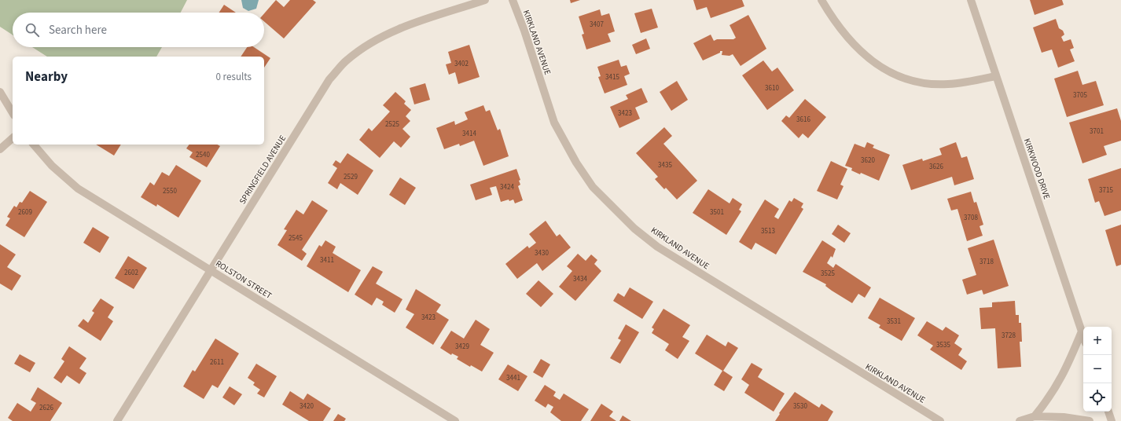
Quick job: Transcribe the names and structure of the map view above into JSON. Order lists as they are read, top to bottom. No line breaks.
{"streets":{"street":["KIRKLAND AVENUE","KIRKWOOD DRIVE","SPRINGFIELD AVENUE","ROLSTON STREET"]},"crossings":[["SPRINGFIELD AVENUE","ROLSTON STREET"]],"house_numbers":["3407","3402","3415","3610","3705","3423","3616","2525","3701","3414","2540","3620","3435","3626","2529","3424","3715","2550","2609","3501","3708","3513","2545","3430","3411","3718","2602","3525","3434","3423","3531","3728","3535","3429","2611","3441","3420","3530","2626"],"page":{"search":"Search here","heading":["Nearby","0 results"],"map_buttons":["+","−"]}}
